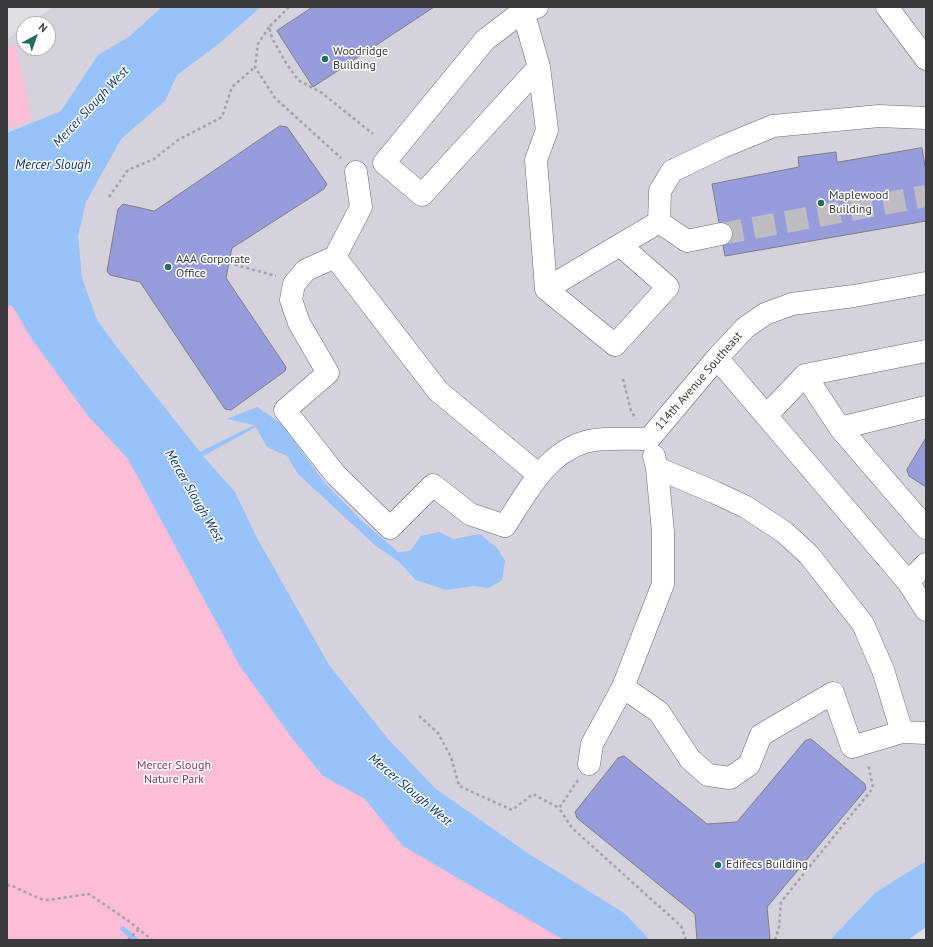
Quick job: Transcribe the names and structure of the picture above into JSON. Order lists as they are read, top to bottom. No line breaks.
{"streets":{"street":["114th Avenue Southeast"]},"water":["Mercer Slough West","Mercer Slough"],"parks":["Mercer Slough Nature Park"],"places":["Woodridge Building","Maplewood Building","AAA Corporate Office","Edifecs Building"],"north":"top right"}
